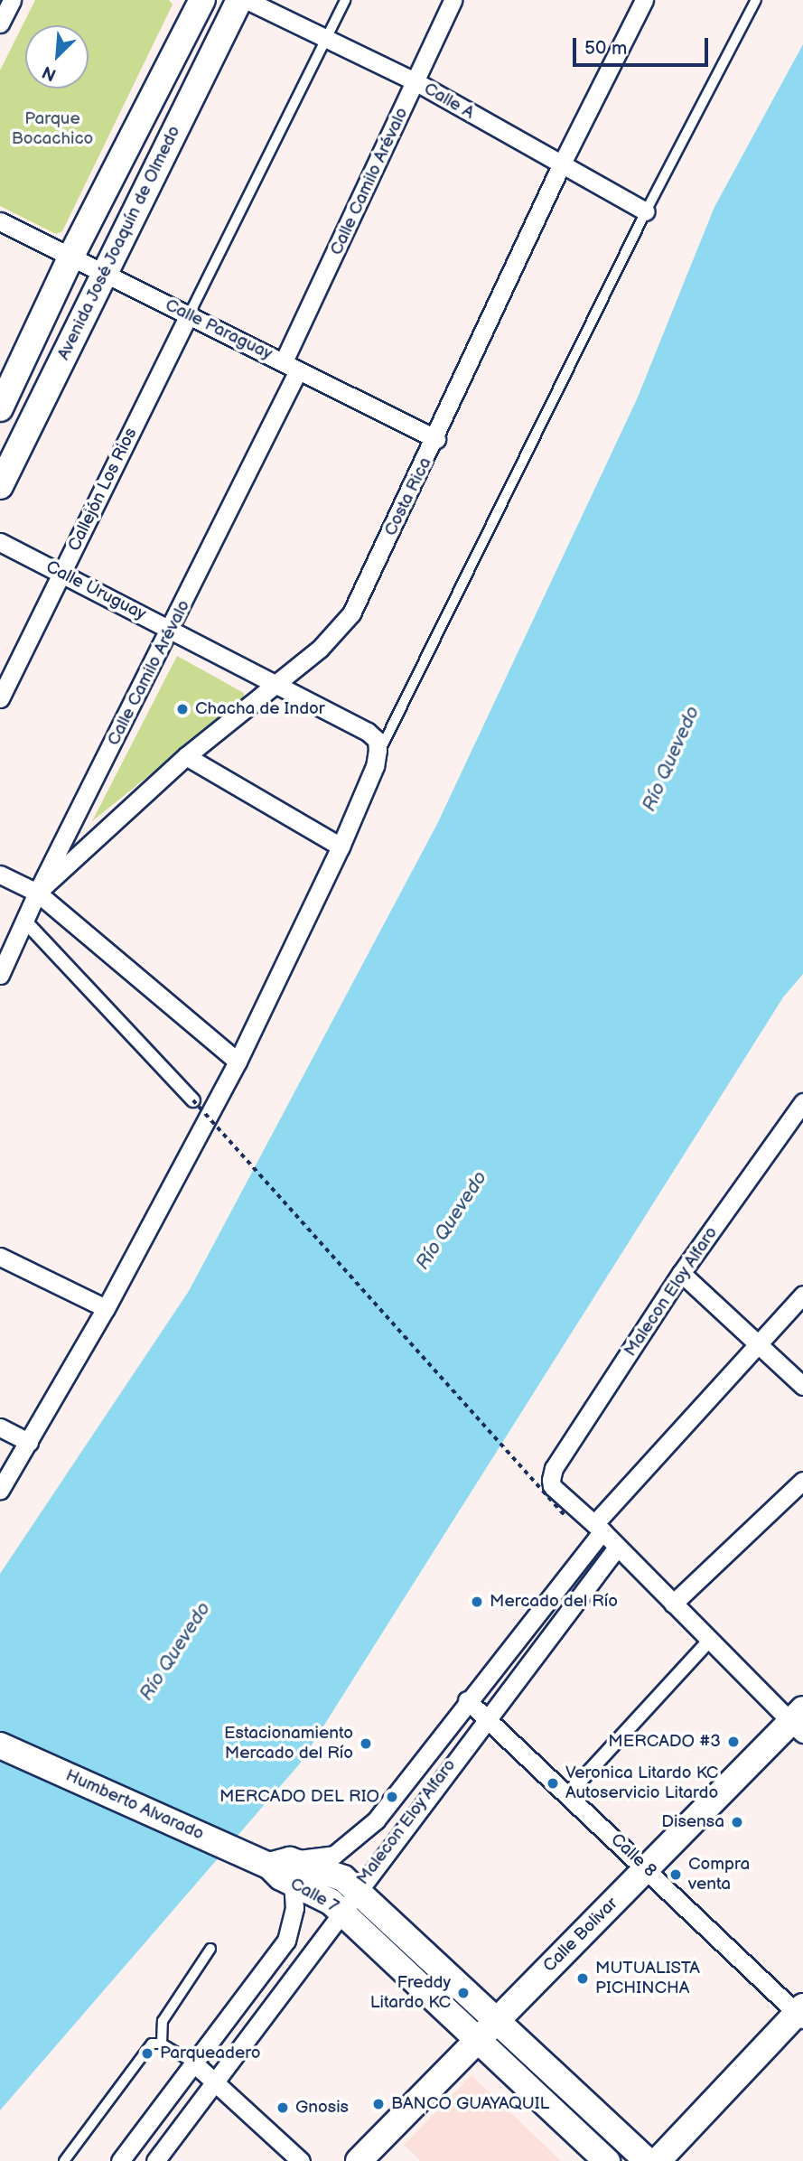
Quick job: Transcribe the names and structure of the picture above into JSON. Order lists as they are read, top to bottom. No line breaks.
{"streets":{"main road":["Avenida José Joaquín de Olmedo","Humberto Alvarado","Calle 7","Calle Bolivar"],"street":["Calle A","Calle Camilo Arévalo","Calle Paraguay","Callejón Los Rios","Costa Rica","Calle Uruguay","Malecon Eloy Alfaro","Calle 8"]},"crossings":[["Calle A","Calle Camilo Arévalo"],["Calle A","Costa Rica"],["Calle Camilo Arévalo","Calle Paraguay"],["Calle Camilo Arévalo","Costa Rica"],["Calle Camilo Arévalo","Calle Uruguay"],["Avenida José Joaquín de Olmedo","Calle Paraguay"],["Calle Paraguay","Callejón Los Rios"],["Calle Paraguay","Costa Rica"],["Callejón Los Rios","Calle Uruguay"],["Costa Rica","Calle Uruguay"],["Malecon Eloy Alfaro","Humberto Alvarado"],["Malecon Eloy Alfaro","Calle 8"],["Malecon Eloy Alfaro","Calle 7"],["Humberto Alvarado","Calle 7"],["Calle 8","Calle Bolivar"],["Calle 7","Calle Bolivar"]],"water":["Río Quevedo"],"parks":["Parque Bocachico"],"places":["Chacha de Indor","Mercado del Río","MERCADO #3","Estacionamiento Mercado del Río","Veronica Litardo KC Autoservicio Litardo","MERCADO DEL RIO","Disensa","Compra venta","MUTUALISTA PICHINCHA","Freddy Litardo KC","Parqueadero","BANCO GUAYAQUIL","Gnosis"],"scale_bar":"50 m","north":"bottom left"}
